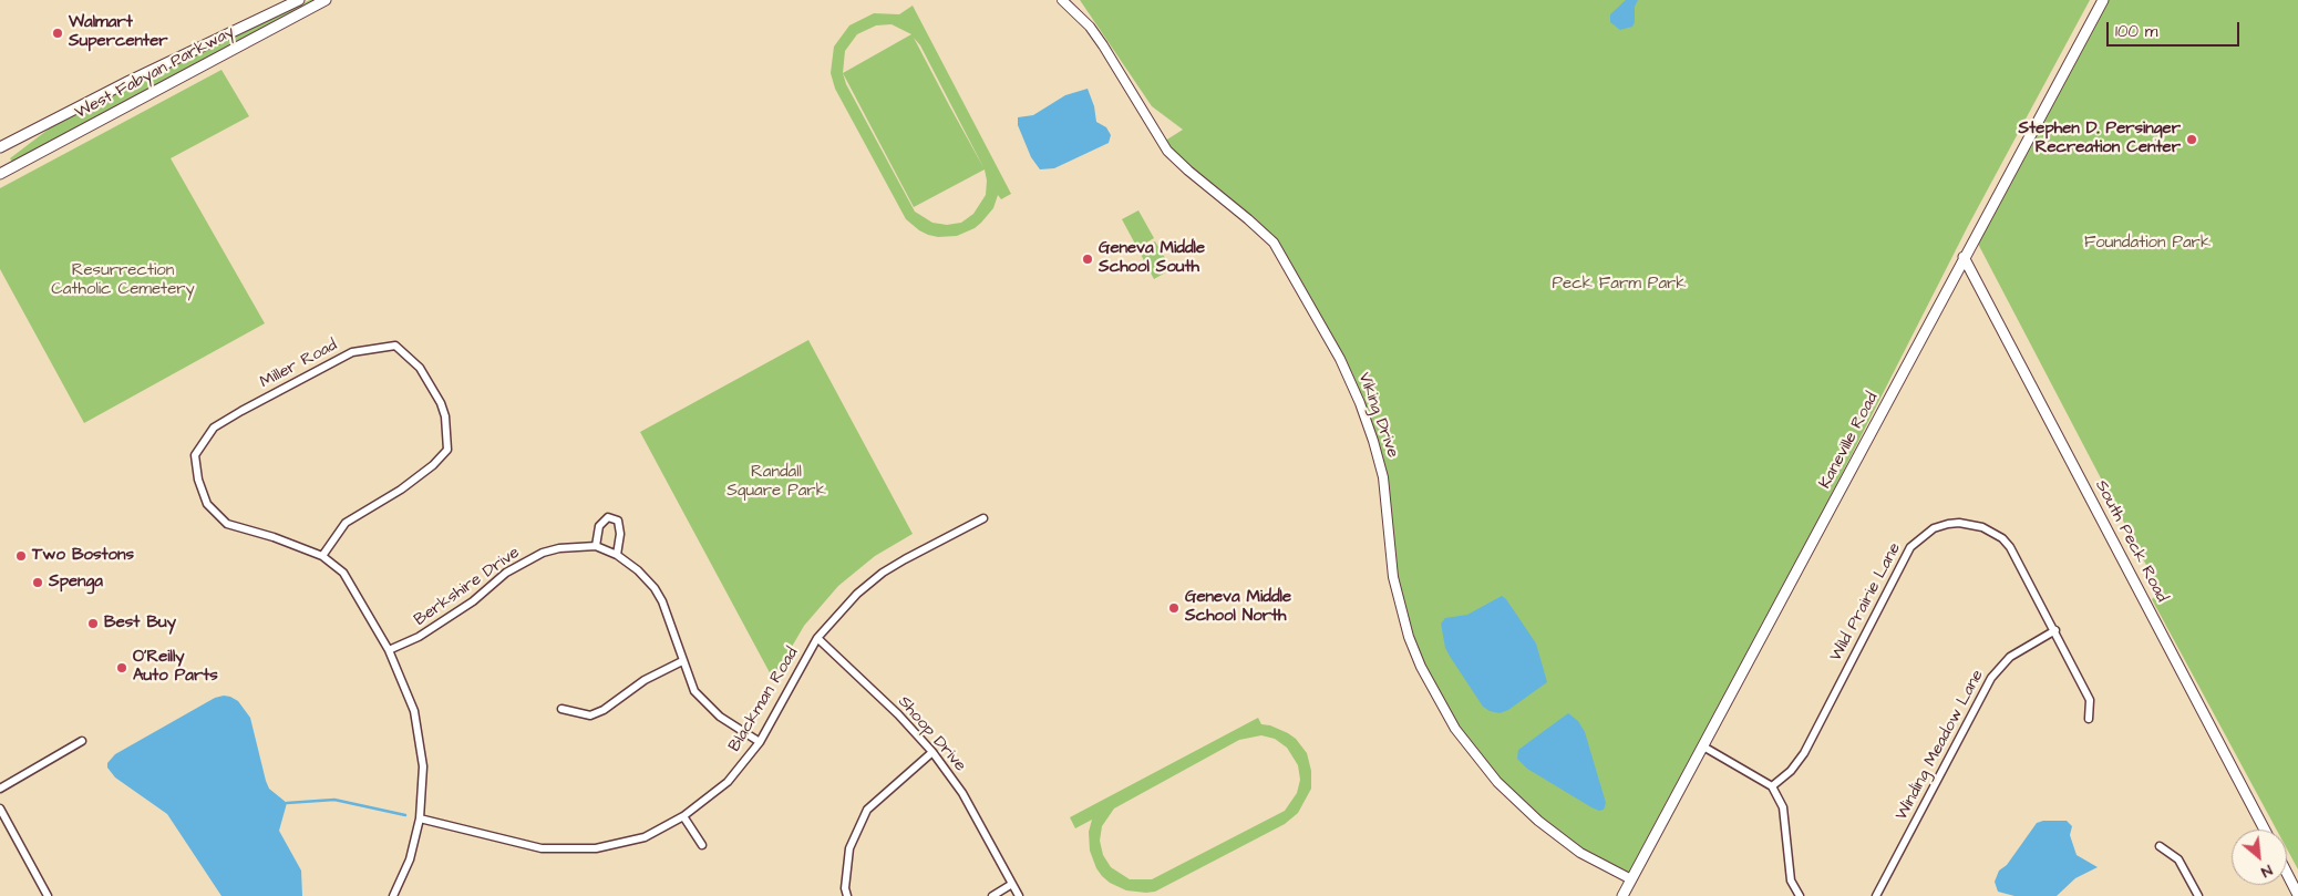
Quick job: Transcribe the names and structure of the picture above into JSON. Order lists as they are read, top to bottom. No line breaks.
{"streets":{"main road":["West Fabyan Parkway","Kaneville Road","South Peck Road"],"street":["Miller Road","Viking Drive","Berkshire Drive","Wild Prairie Lane","Blackman Road","Shoop Drive","Winding Meadow Lane"]},"crossings":[["Miller Road","Berkshire Drive"],["Miller Road","Blackman Road"],["Viking Drive","Kaneville Road"],["Kaneville Road","South Peck Road"],["Berkshire Drive","Blackman Road"],["Wild Prairie Lane","Winding Meadow Lane"],["Blackman Road","Shoop Drive"]],"parks":["Foundation Park","Resurrection Catholic Cemetery","Peck Farm Park","Randall Square Park"],"places":["Walmart Supercenter","Stephen D. Persinger Recreation Center","Geneva Middle School South","Two Bostons","Spenga","Geneva Middle School North","Best Buy","O'Reilly Auto Parts"],"scale_bar":"100 m","north":"bottom right"}
